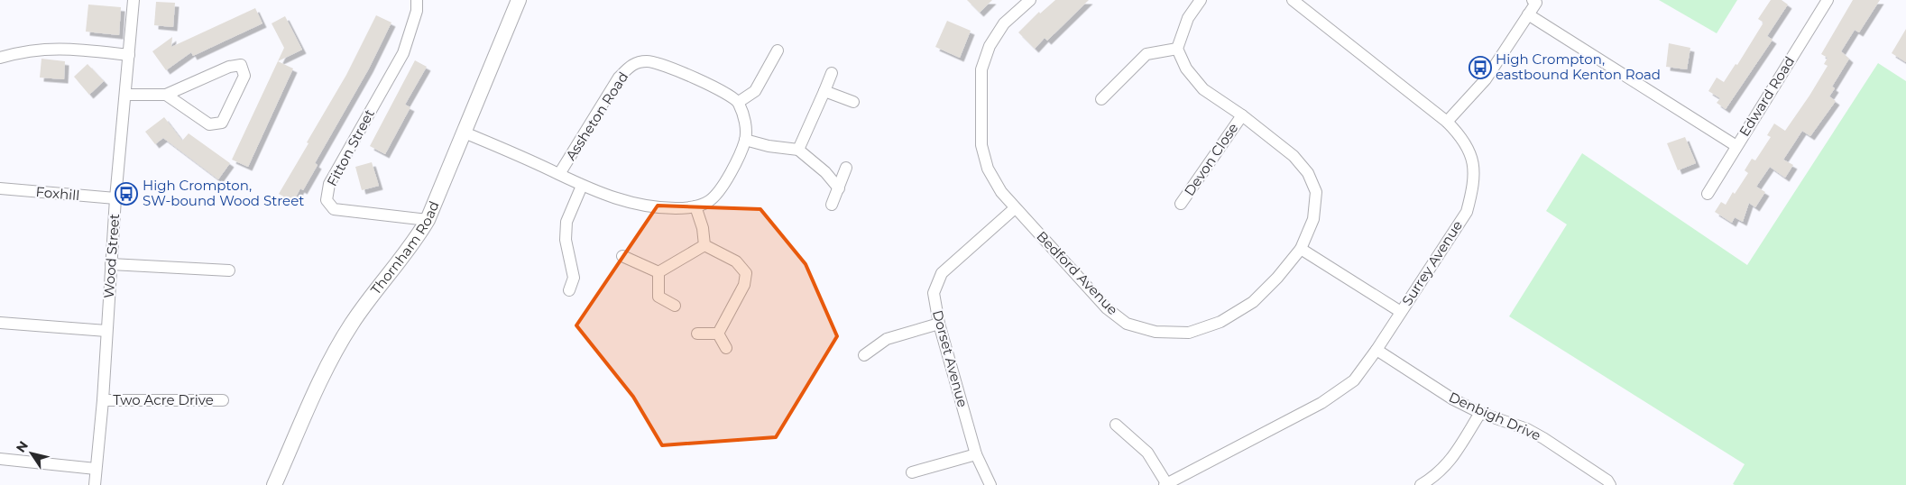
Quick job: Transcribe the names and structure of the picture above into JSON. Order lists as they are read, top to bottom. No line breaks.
{"streets":{"street":["Edward Road","Assheton Road","Fitton Street","Devon Close","Foxhill","Thornham Road","Wood Street","Surrey Avenue","Bedford Avenue","Dorset Avenue","Two Acre Drive","Denbigh Drive"]},"crossings":[["Assheton Road","Thornham Road"],["Fitton Street","Thornham Road"],["Devon Close","Bedford Avenue"],["Foxhill","Wood Street"],["Wood Street","Two Acre Drive"],["Surrey Avenue","Denbigh Drive"],["Bedford Avenue","Dorset Avenue"]],"places":{"bus stop":["High Crompton, eastbound Kenton Road","High Crompton, SW-bound Wood Street"]},"north":"top left"}
